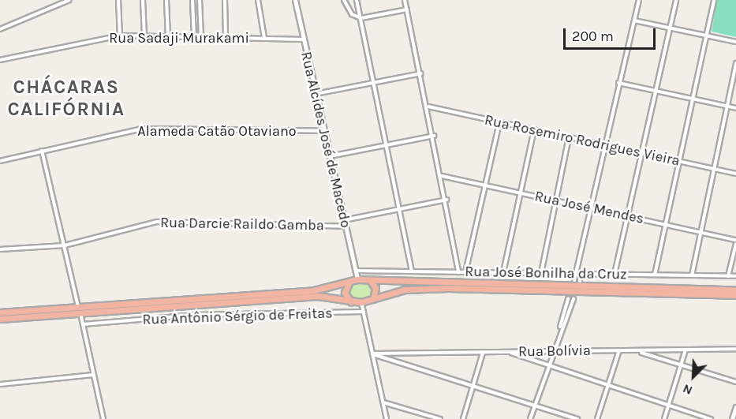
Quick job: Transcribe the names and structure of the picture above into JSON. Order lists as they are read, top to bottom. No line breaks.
{"streets":{"street":["Rua Sadaji Murakami","Alameda Catão Otaviano","Rua Alcídes José de Macedo","Rua Rosemiro Rodrigues Vieira","Rua José Mendes","Rua Darcie Raildo Gamba","Rua José Bonilha da Cruz","Rua Antônio Sérgio de Freitas","Rua Bolívia"]},"crossings":[["Rua Sadaji Murakami","Rua Alcídes José de Macedo"],["Alameda Catão Otaviano","Rua Alcídes José de Macedo"],["Rua Alcídes José de Macedo","Rua Darcie Raildo Gamba"],["Rua Alcídes José de Macedo","Rua José Bonilha da Cruz"]],"districts":["CHÁCARAS CALIFÓRNIA"],"scale_bar":"200 m","north":"bottom left"}
